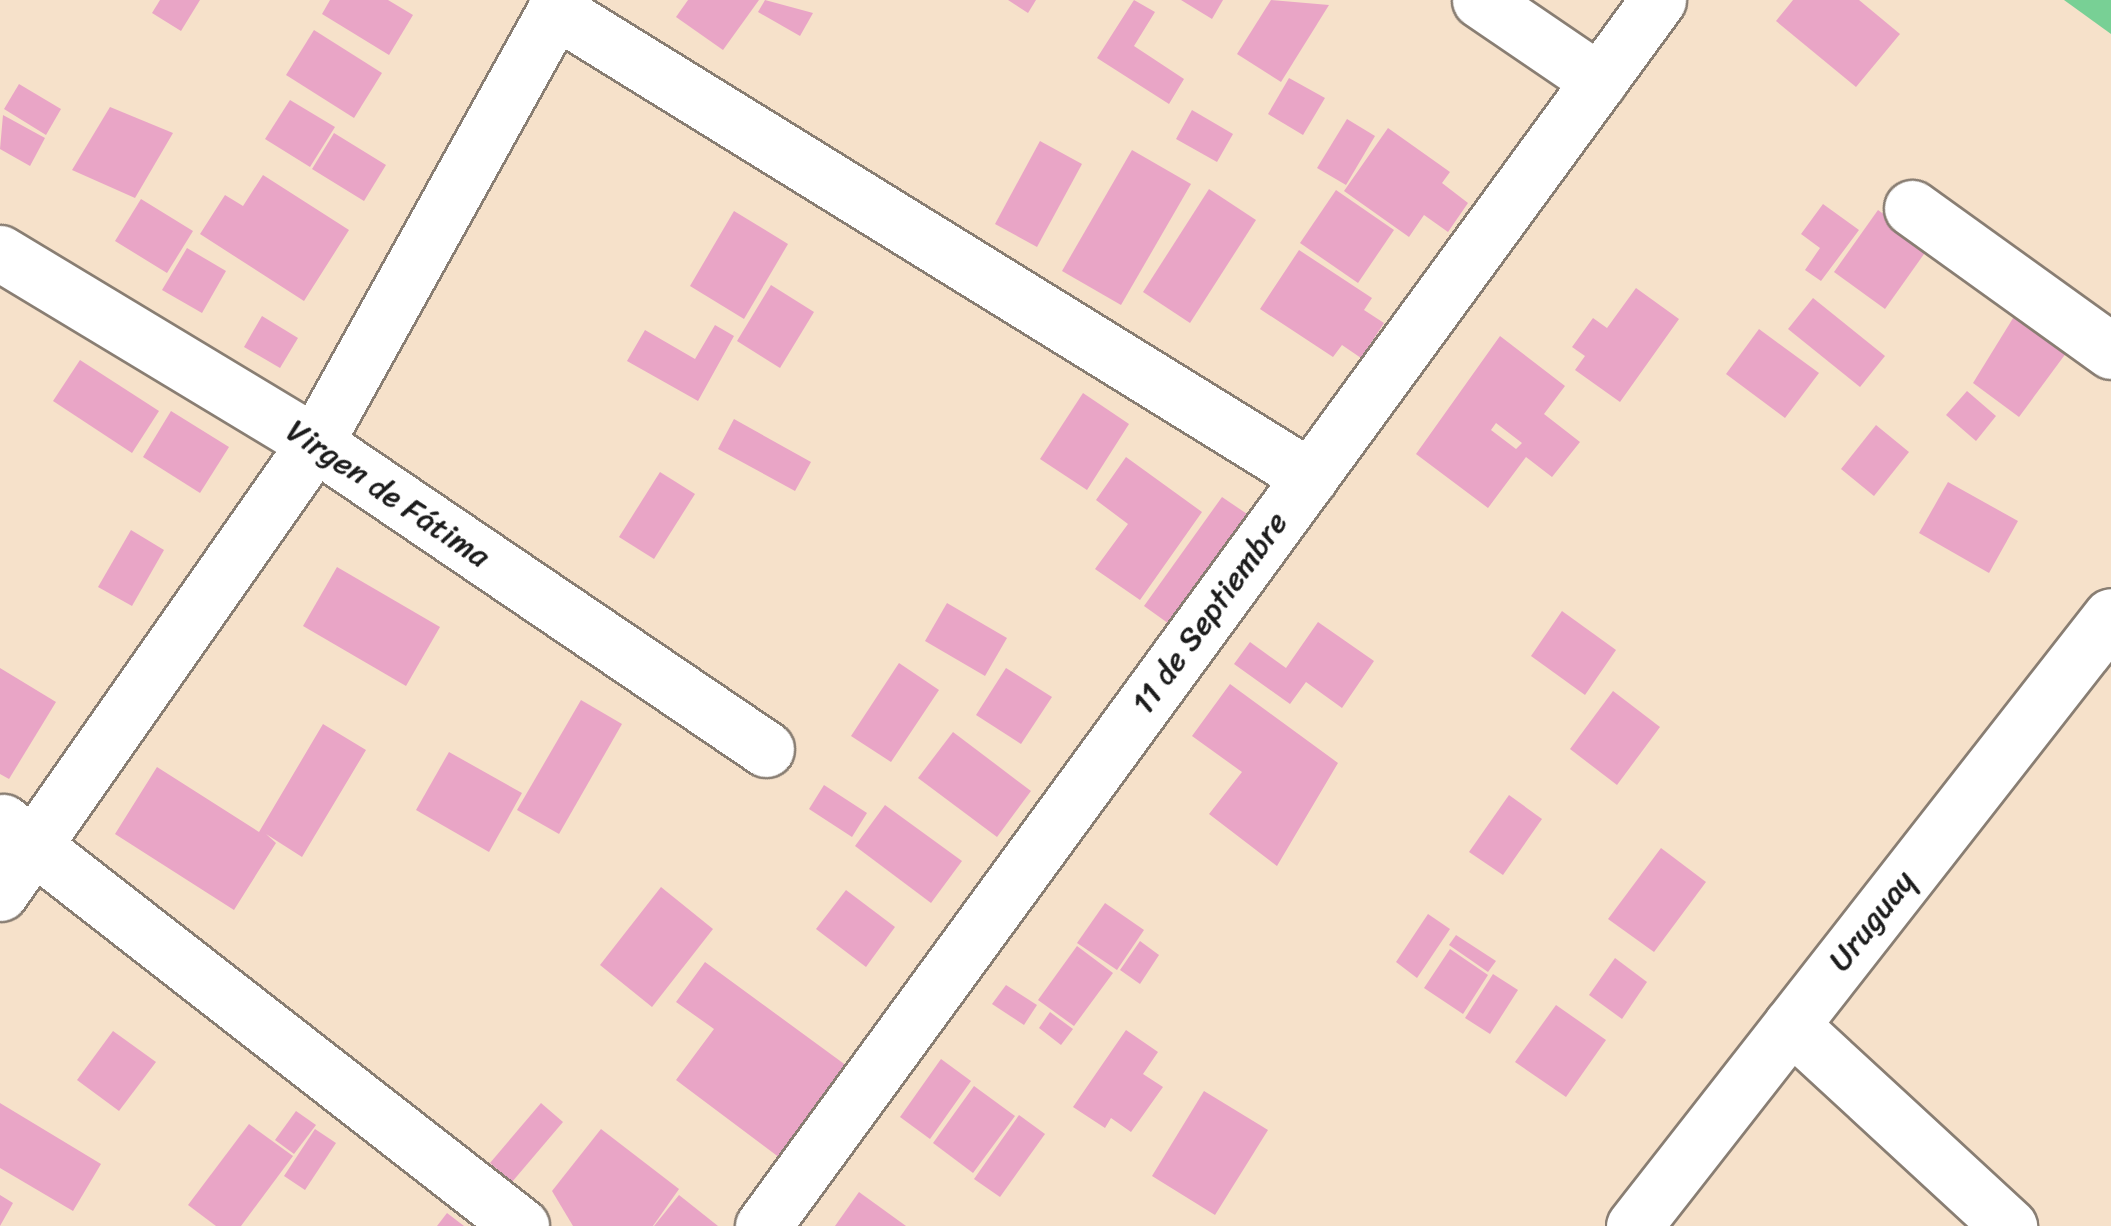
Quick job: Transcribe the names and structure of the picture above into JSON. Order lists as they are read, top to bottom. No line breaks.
{"streets":{"street":["Virgen de Fátima","11 de Septiembre","Uruguay"]}}
